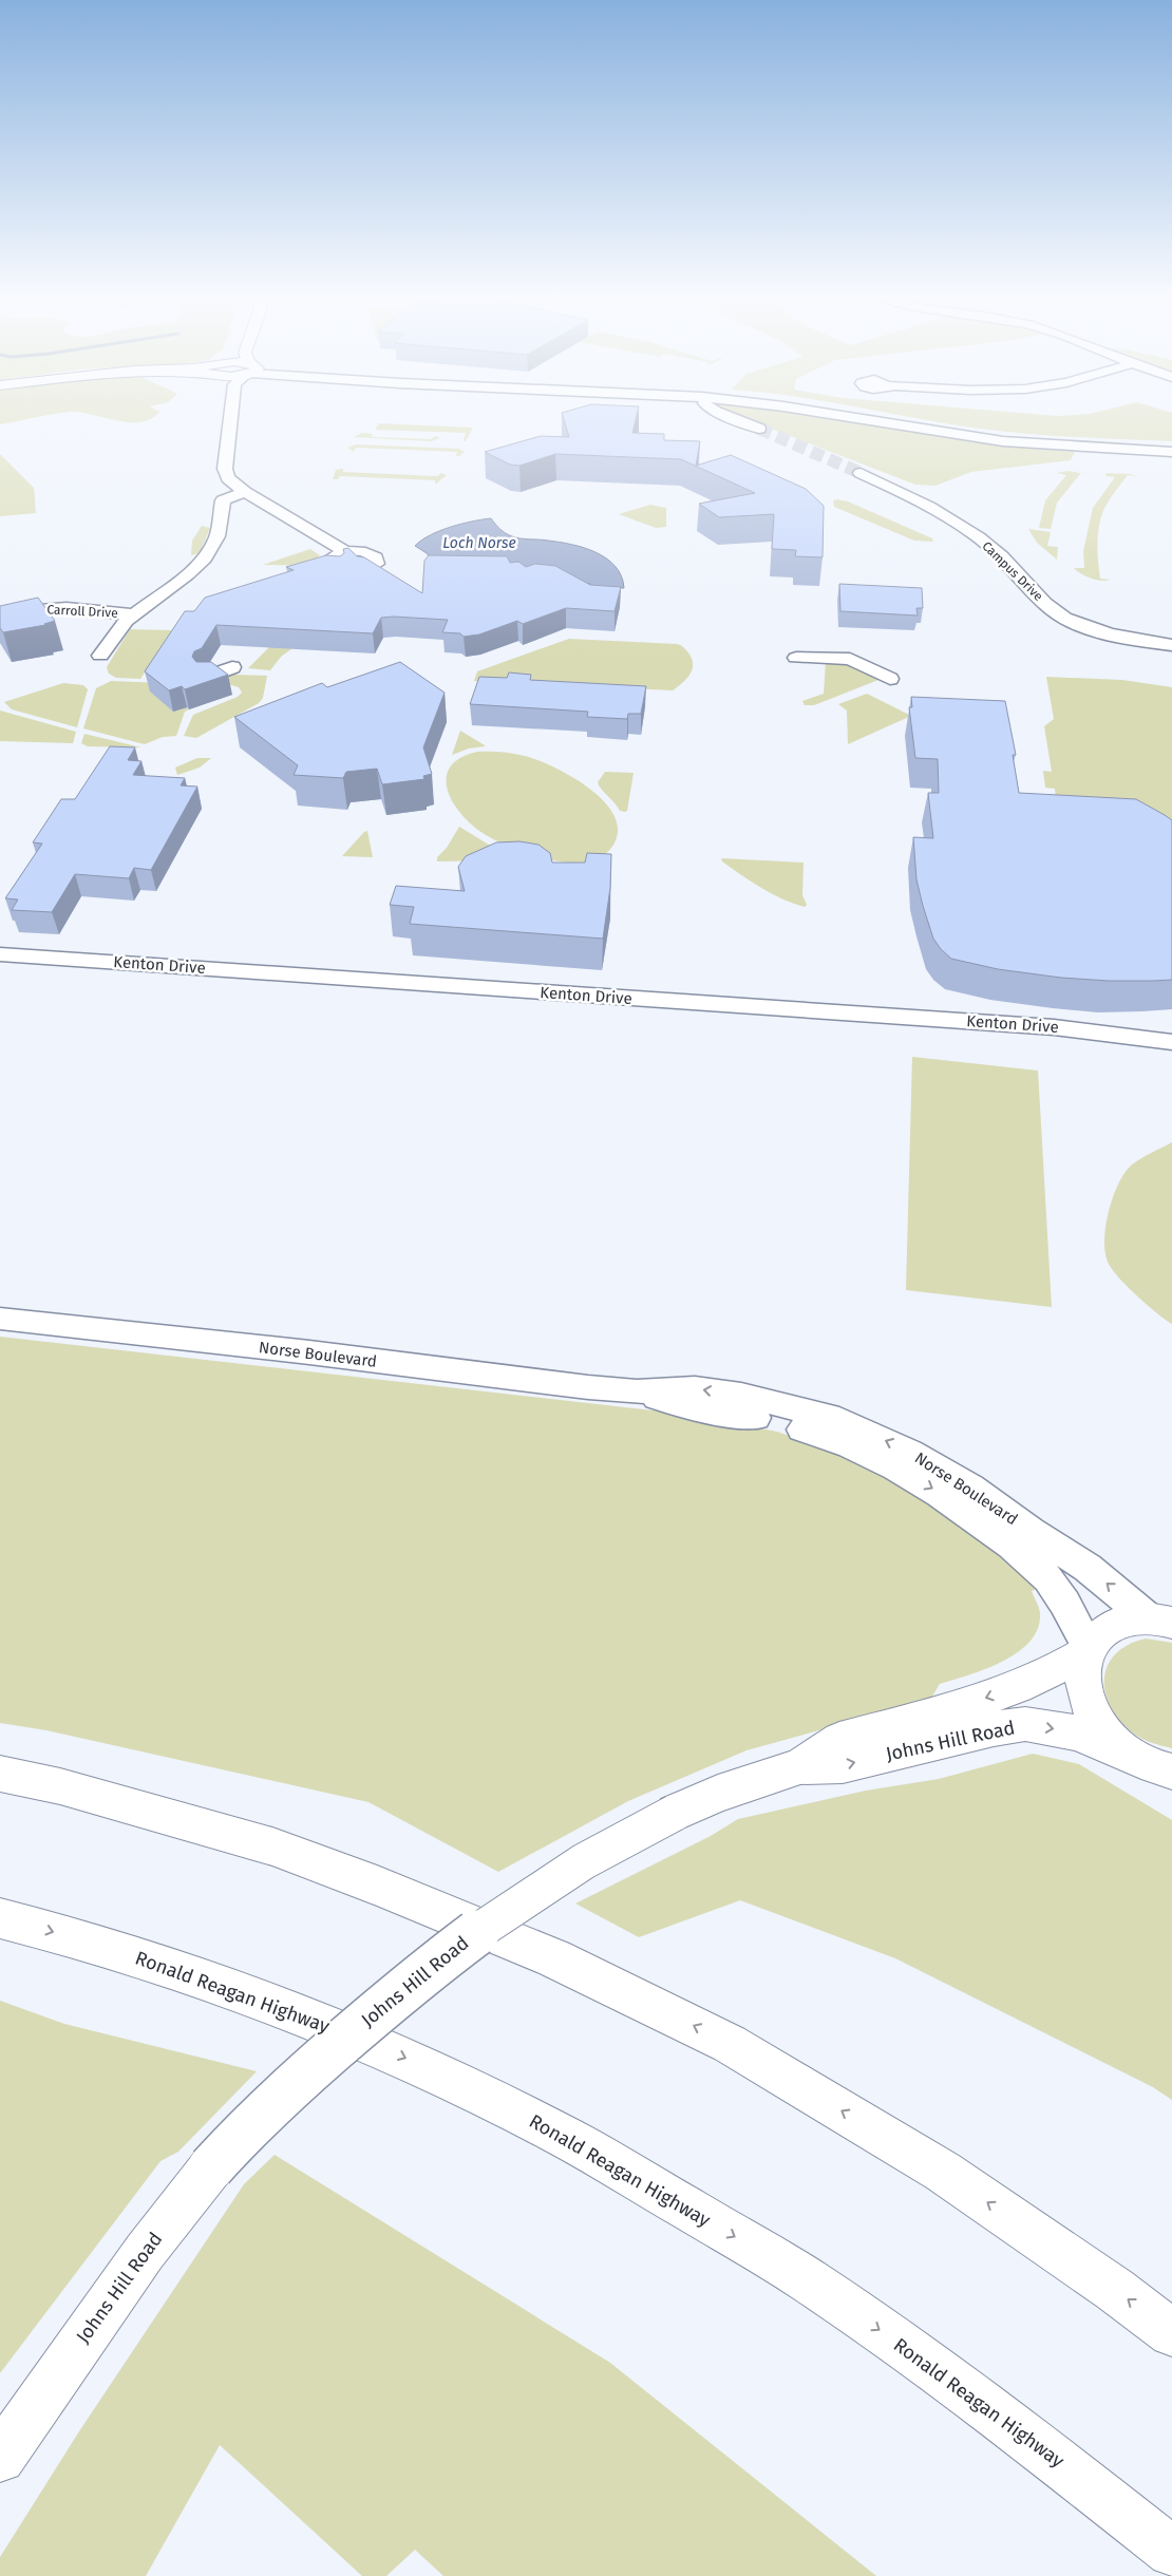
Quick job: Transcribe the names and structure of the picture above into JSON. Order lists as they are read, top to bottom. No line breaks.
{"streets":{"main road":["Johns Hill Road","Ronald Reagan Highway"],"street":["Campus Drive","Carroll Drive","Kenton Drive","Norse Boulevard"]},"crossings":[["Norse Boulevard","Johns Hill Road"]],"water":["Loch Norse"]}
